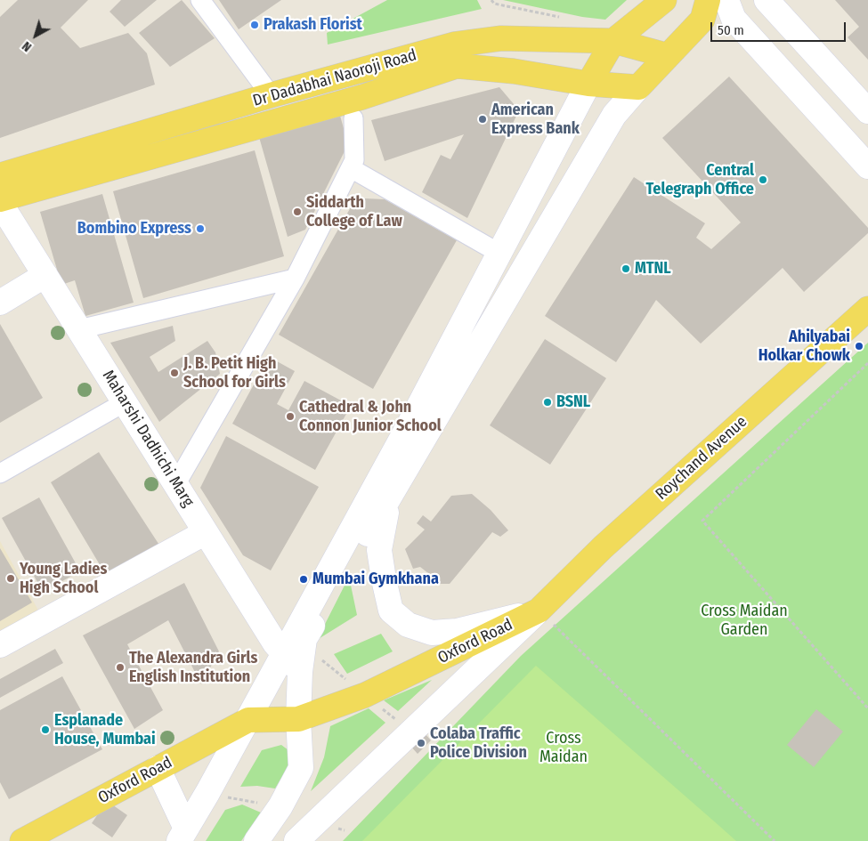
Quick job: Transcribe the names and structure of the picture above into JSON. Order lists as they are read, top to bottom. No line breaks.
{"streets":{"main road":["Dr Dadabhai Naoroji Road","Maharshi Dadhichi Marg","Roychand Avenue","Oxford Road"]},"crossings":[["Roychand Avenue","Oxford Road"]],"parks":["Cross Maidan Garden","Cross Maidan"],"places":["Prakash Florist","American Express Bank","Central Telegraph Office","Siddarth College of Law","Bombino Express","MTNL","Ahilyabai Holkar Chowk","J. B. Petit High School for Girls","BSNL","Cathedral & John Connon Junior School","Young Ladies High School","Mumbai Gymkhana","The Alexandra Girls English Institution","Esplanade House, Mumbai","Colaba Traffic Police Division"],"scale_bar":"50 m","north":"bottom left"}
